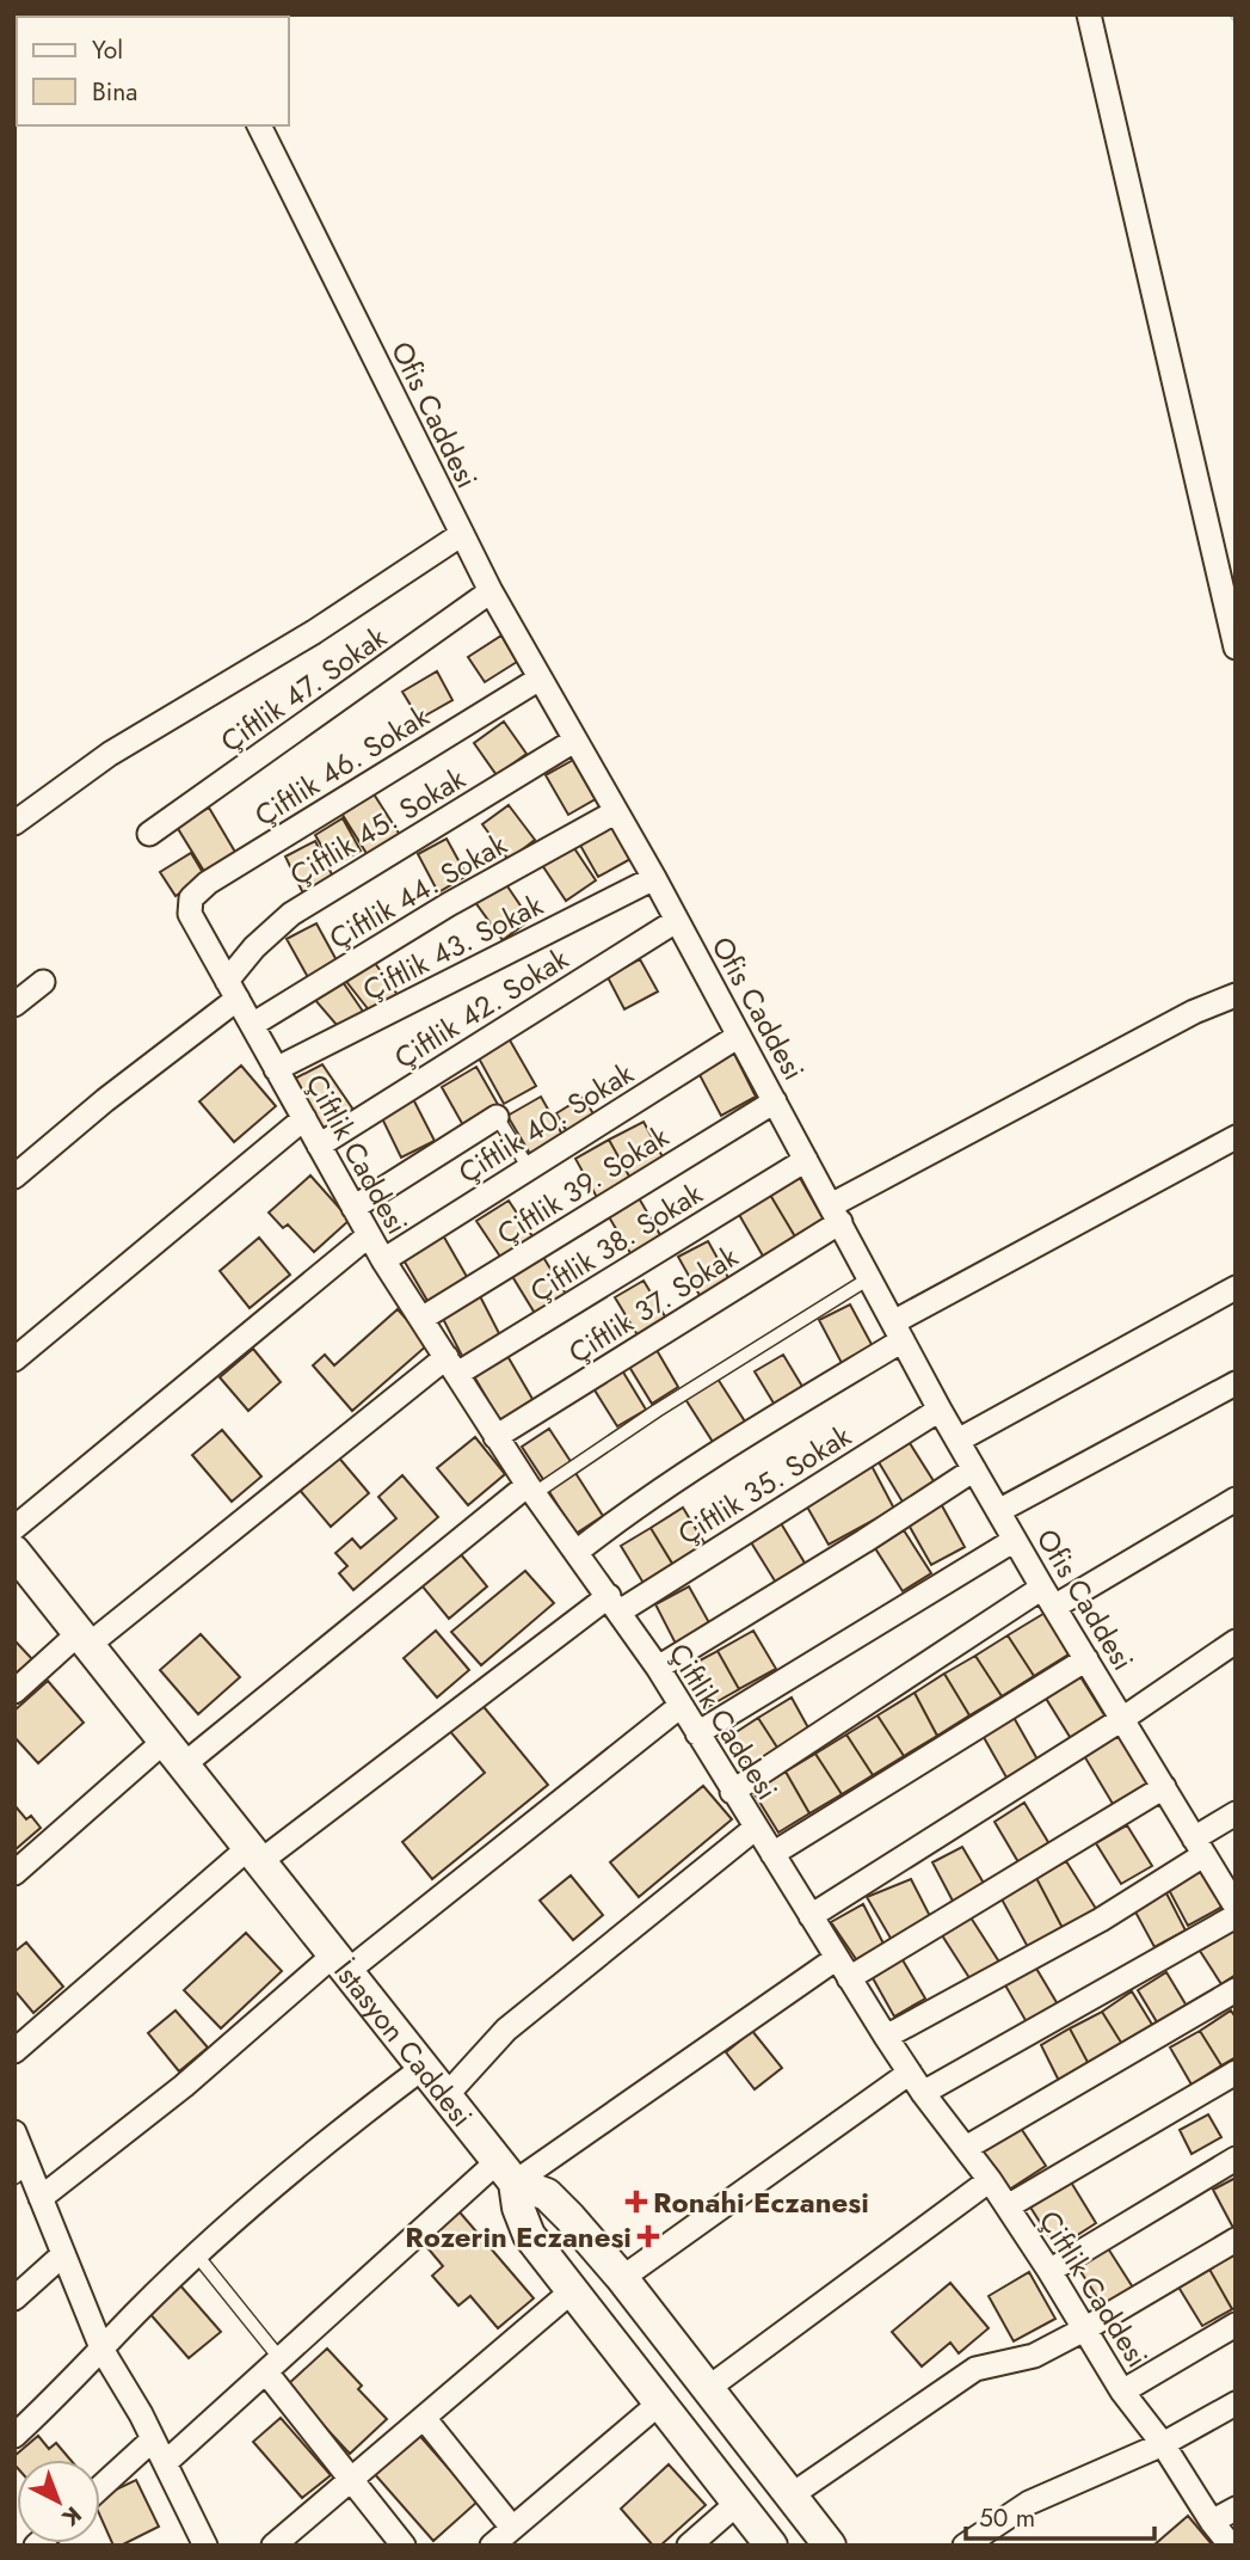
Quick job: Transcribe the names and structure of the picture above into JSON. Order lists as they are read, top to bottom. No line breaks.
{"streets":{"main road":["İstasyon Caddesi"],"street":["Ofis Caddesi","Çiftlik 47. Sokak","Çiftlik 46. Sokak","Çiftlik 45. Sokak","Çiftlik 44. Sokak","Çiftlik 43. Sokak","Çiftlik 42. Sokak","Çiftlik 40. Sokak","Çiftlik Caddesi","Çiftlik 39. Sokak","Çiftlik 38. Sokak","Çiftlik 37. Sokak","Çiftlik 35. Sokak"]},"crossings":[["Ofis Caddesi","Çiftlik 47. Sokak"],["Ofis Caddesi","Çiftlik 46. Sokak"],["Ofis Caddesi","Çiftlik 45. Sokak"],["Ofis Caddesi","Çiftlik 44. Sokak"],["Ofis Caddesi","Çiftlik 43. Sokak"],["Ofis Caddesi","Çiftlik 42. Sokak"],["Ofis Caddesi","Çiftlik 40. Sokak"],["Ofis Caddesi","Çiftlik 39. Sokak"],["Ofis Caddesi","Çiftlik 38. Sokak"],["Ofis Caddesi","Çiftlik 37. Sokak"],["Ofis Caddesi","Çiftlik 35. Sokak"],["Çiftlik 46. Sokak","Çiftlik Caddesi"],["Çiftlik 45. Sokak","Çiftlik Caddesi"],["Çiftlik 44. Sokak","Çiftlik Caddesi"],["Çiftlik 43. Sokak","Çiftlik Caddesi"],["Çiftlik 42. Sokak","Çiftlik Caddesi"],["Çiftlik 40. Sokak","Çiftlik Caddesi"],["Çiftlik Caddesi","Çiftlik 39. Sokak"],["Çiftlik Caddesi","Çiftlik 38. Sokak"],["Çiftlik Caddesi","Çiftlik 37. Sokak"],["Çiftlik Caddesi","Çiftlik 35. Sokak"],["Çiftlik 38. Sokak","İstasyon Caddesi"],["Çiftlik 35. Sokak","İstasyon Caddesi"]],"places":{"health":["Ronahi Eczanesi","Rozerin Eczanesi"]},"legend":["Yol","Bina"],"scale_bar":"50 m","north":"bottom right"}
